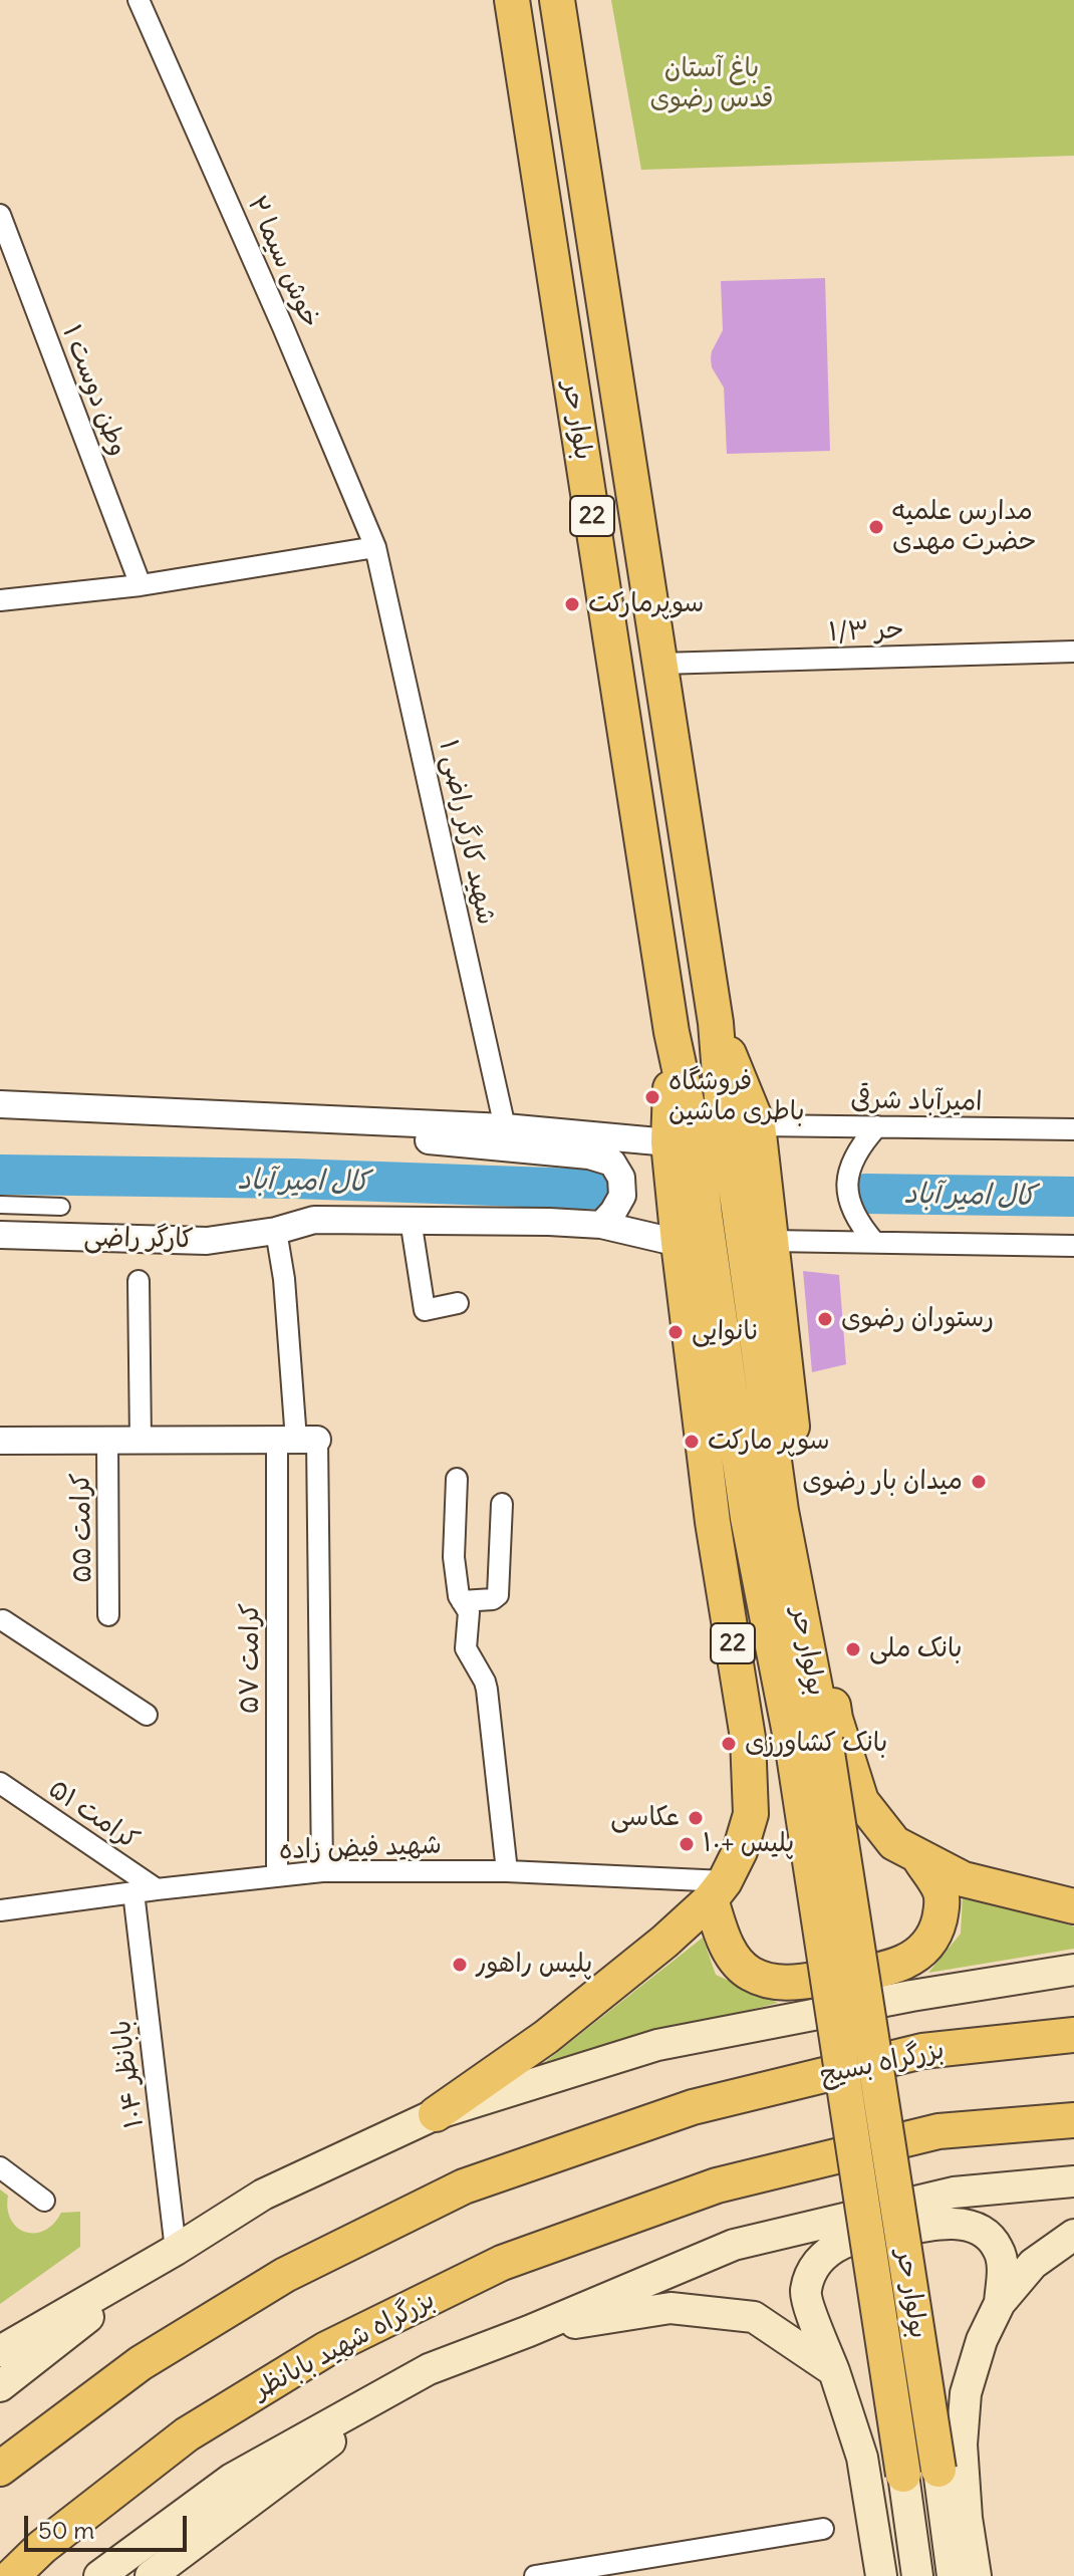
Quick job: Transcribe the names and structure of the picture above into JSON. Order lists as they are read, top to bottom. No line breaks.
{"streets":{"main road":["بلوار حر","22","بولوار حر","بزرگراه بسیج","بزرگراه شهید بابانظر"],"street":["خوش سیما ۲","وطن دوست ۱","حر ۱/۳","شهید کارگر راضی ۱","امیرآباد شرقی","کارگر راضی","کرامت ۵۵","کرامت ۵۷","کرامت ۵۱","شهید فیض زاده","بابانظر ۱۰۴"]},"crossings":[["خوش سیما ۲","شهید کارگر راضی ۱"],["بلوار حر","22"],["بلوار حر","حر ۱/۳"],["بلوار حر","بولوار حر"],["22","امیرآباد شرقی"],["22","کارگر راضی"],["22","بولوار حر"],["22","شهید فیض زاده"],["کرامت ۵۷","شهید فیض زاده"],["کرامت ۵۱","شهید فیض زاده"],["شهید فیض زاده","بابانظر ۱۰۴"]],"water":["کال امیر آباد"],"parks":["باغ آستان قدس رضوی"],"places":["مدارس علمیه حضرت مهدی","سوپرمارکت","فروشگاه باطری ماشین","رستوران رضوی","نانوایی","سوپر مارکت","میدان بار رضوی","بانک ملی","بانک کشاورزی","عکاسی","پلیس +۱۰","پلیس راهور"],"scale_bar":"50 m"}
